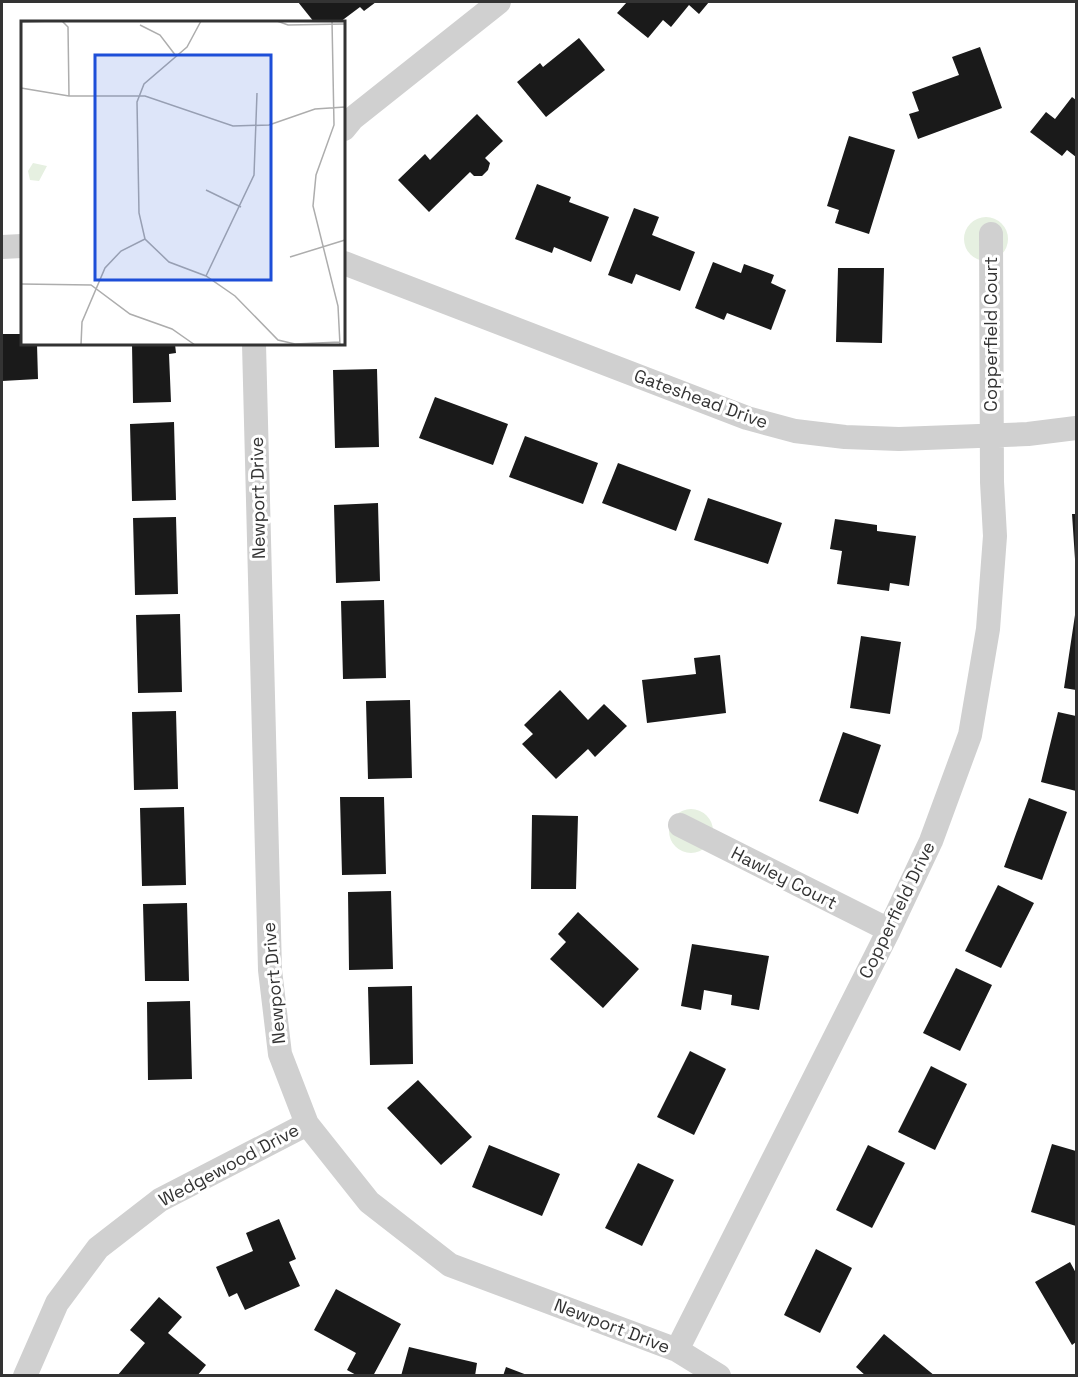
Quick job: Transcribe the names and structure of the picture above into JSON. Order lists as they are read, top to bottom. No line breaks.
{"streets":{"street":["Copperfield Court","Gateshead Drive","Newport Drive","Hawley Court","Copperfield Drive","Wedgewood Drive"]},"crossings":[["Copperfield Court","Gateshead Drive"],["Copperfield Court","Copperfield Drive"],["Gateshead Drive","Copperfield Drive"],["Newport Drive","Copperfield Drive"],["Newport Drive","Wedgewood Drive"],["Hawley Court","Copperfield Drive"]]}
